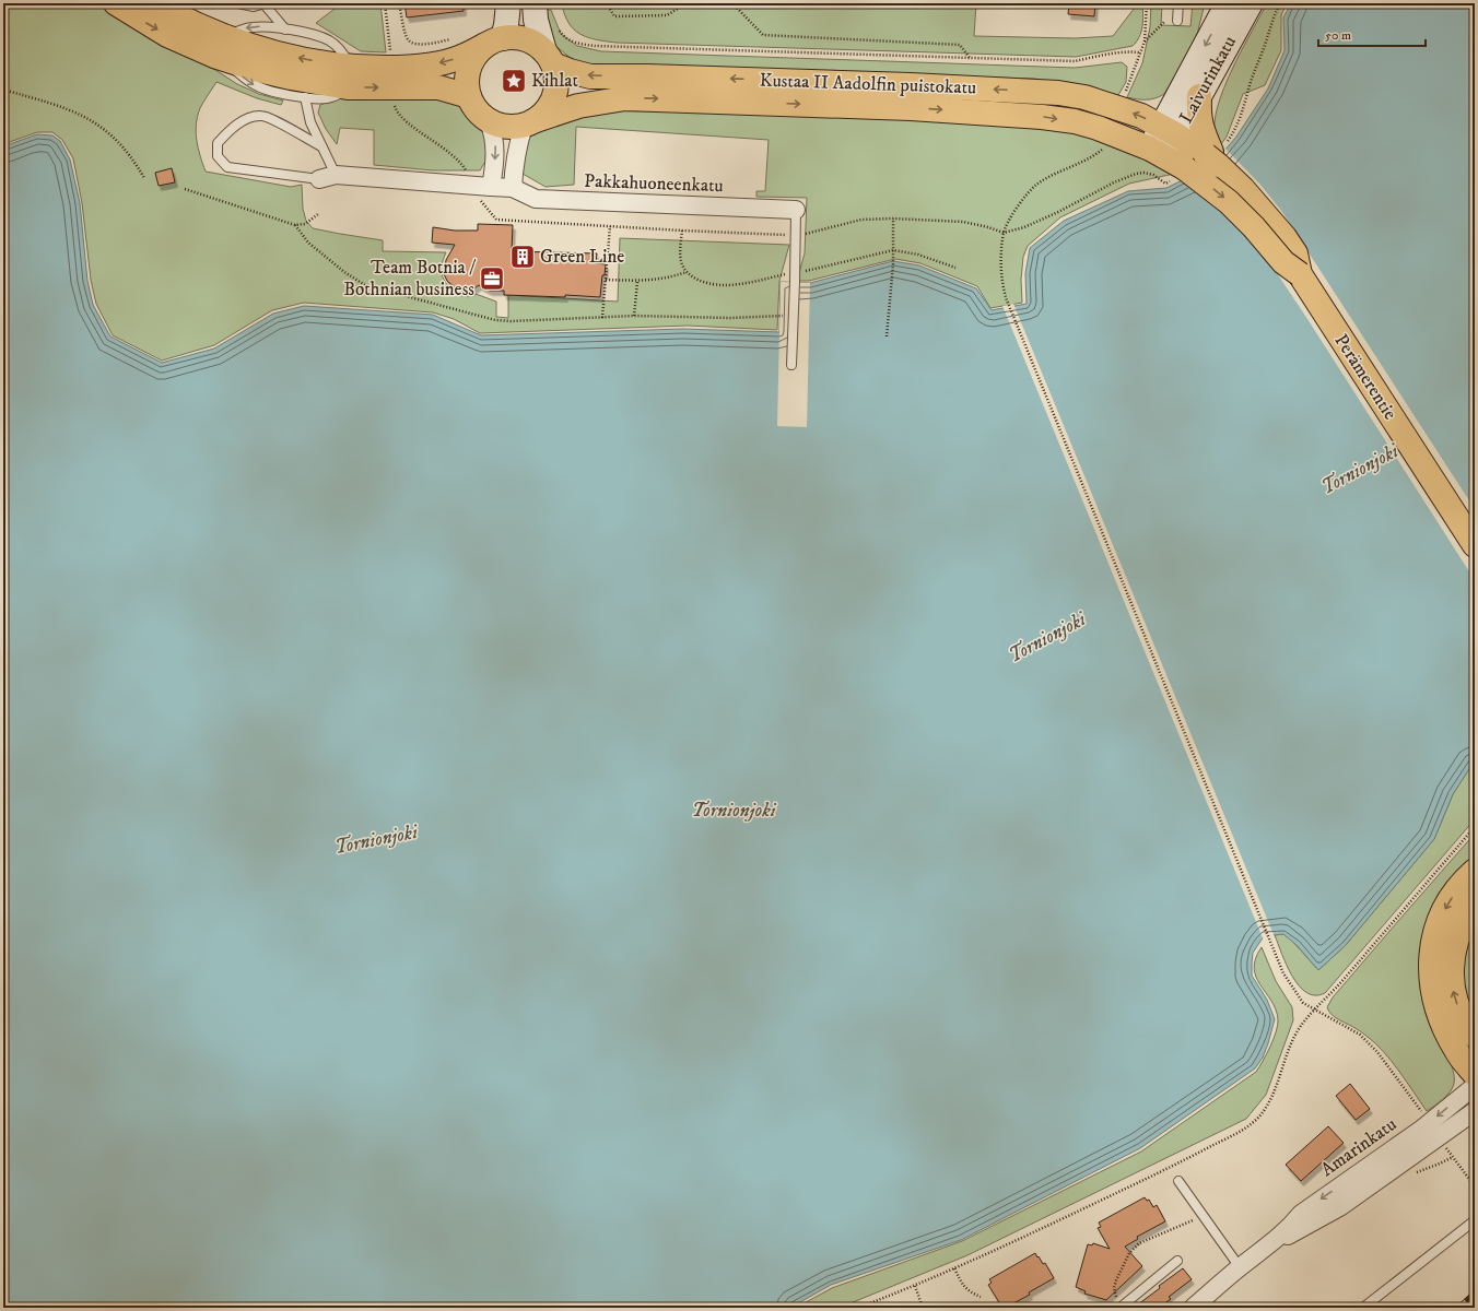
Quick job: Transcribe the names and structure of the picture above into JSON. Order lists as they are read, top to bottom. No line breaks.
{"streets":{"highway":["Kustaa II Aadolfin puistokatu","Perämerentie"],"street":["Laivurinkatu","Pakkahuoneenkatu","Amarinkatu"]},"crossings":[["Laivurinkatu","Kustaa II Aadolfin puistokatu"],["Laivurinkatu","Perämerentie"],["Kustaa II Aadolfin puistokatu","Perämerentie"]],"water":["Tornionjoki"],"places":{"place":["Kihlat"],"building":["Green Line"],"office":["Team Botnia / Bothnian business"]},"scale_bar":"50 m"}
